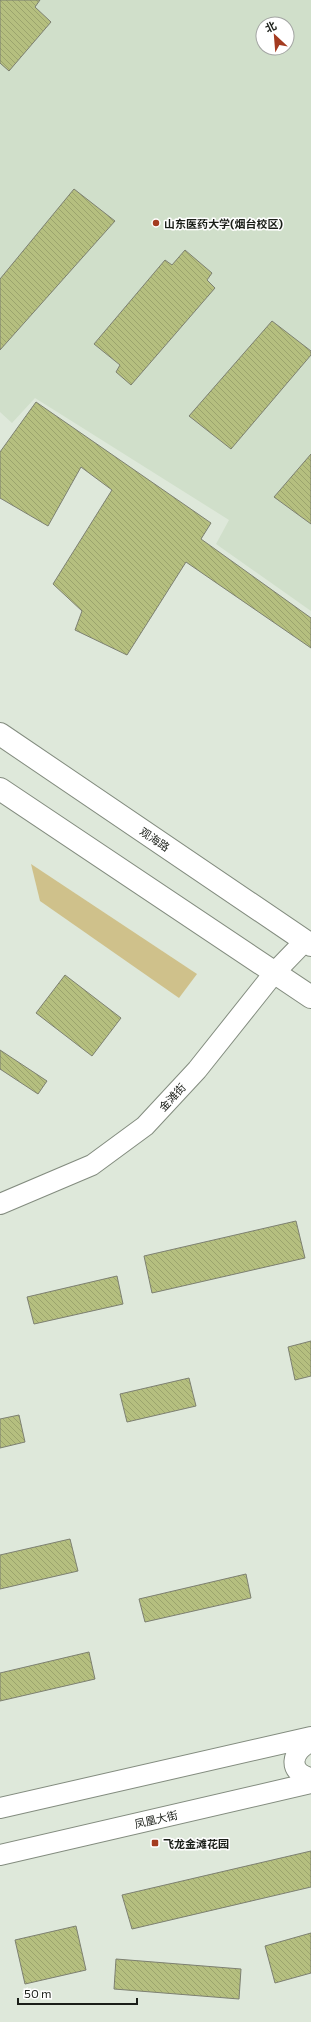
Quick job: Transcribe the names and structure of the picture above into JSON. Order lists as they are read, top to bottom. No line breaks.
{"streets":{"main road":["观海路","金滩街","凤凰大街"]},"crossings":[["观海路","金滩街"]],"places":{"other":["山东医药大学(烟台校区)"],"transit":["飞龙金滩花园"]},"scale_bar":"50 m","north":"top left"}
